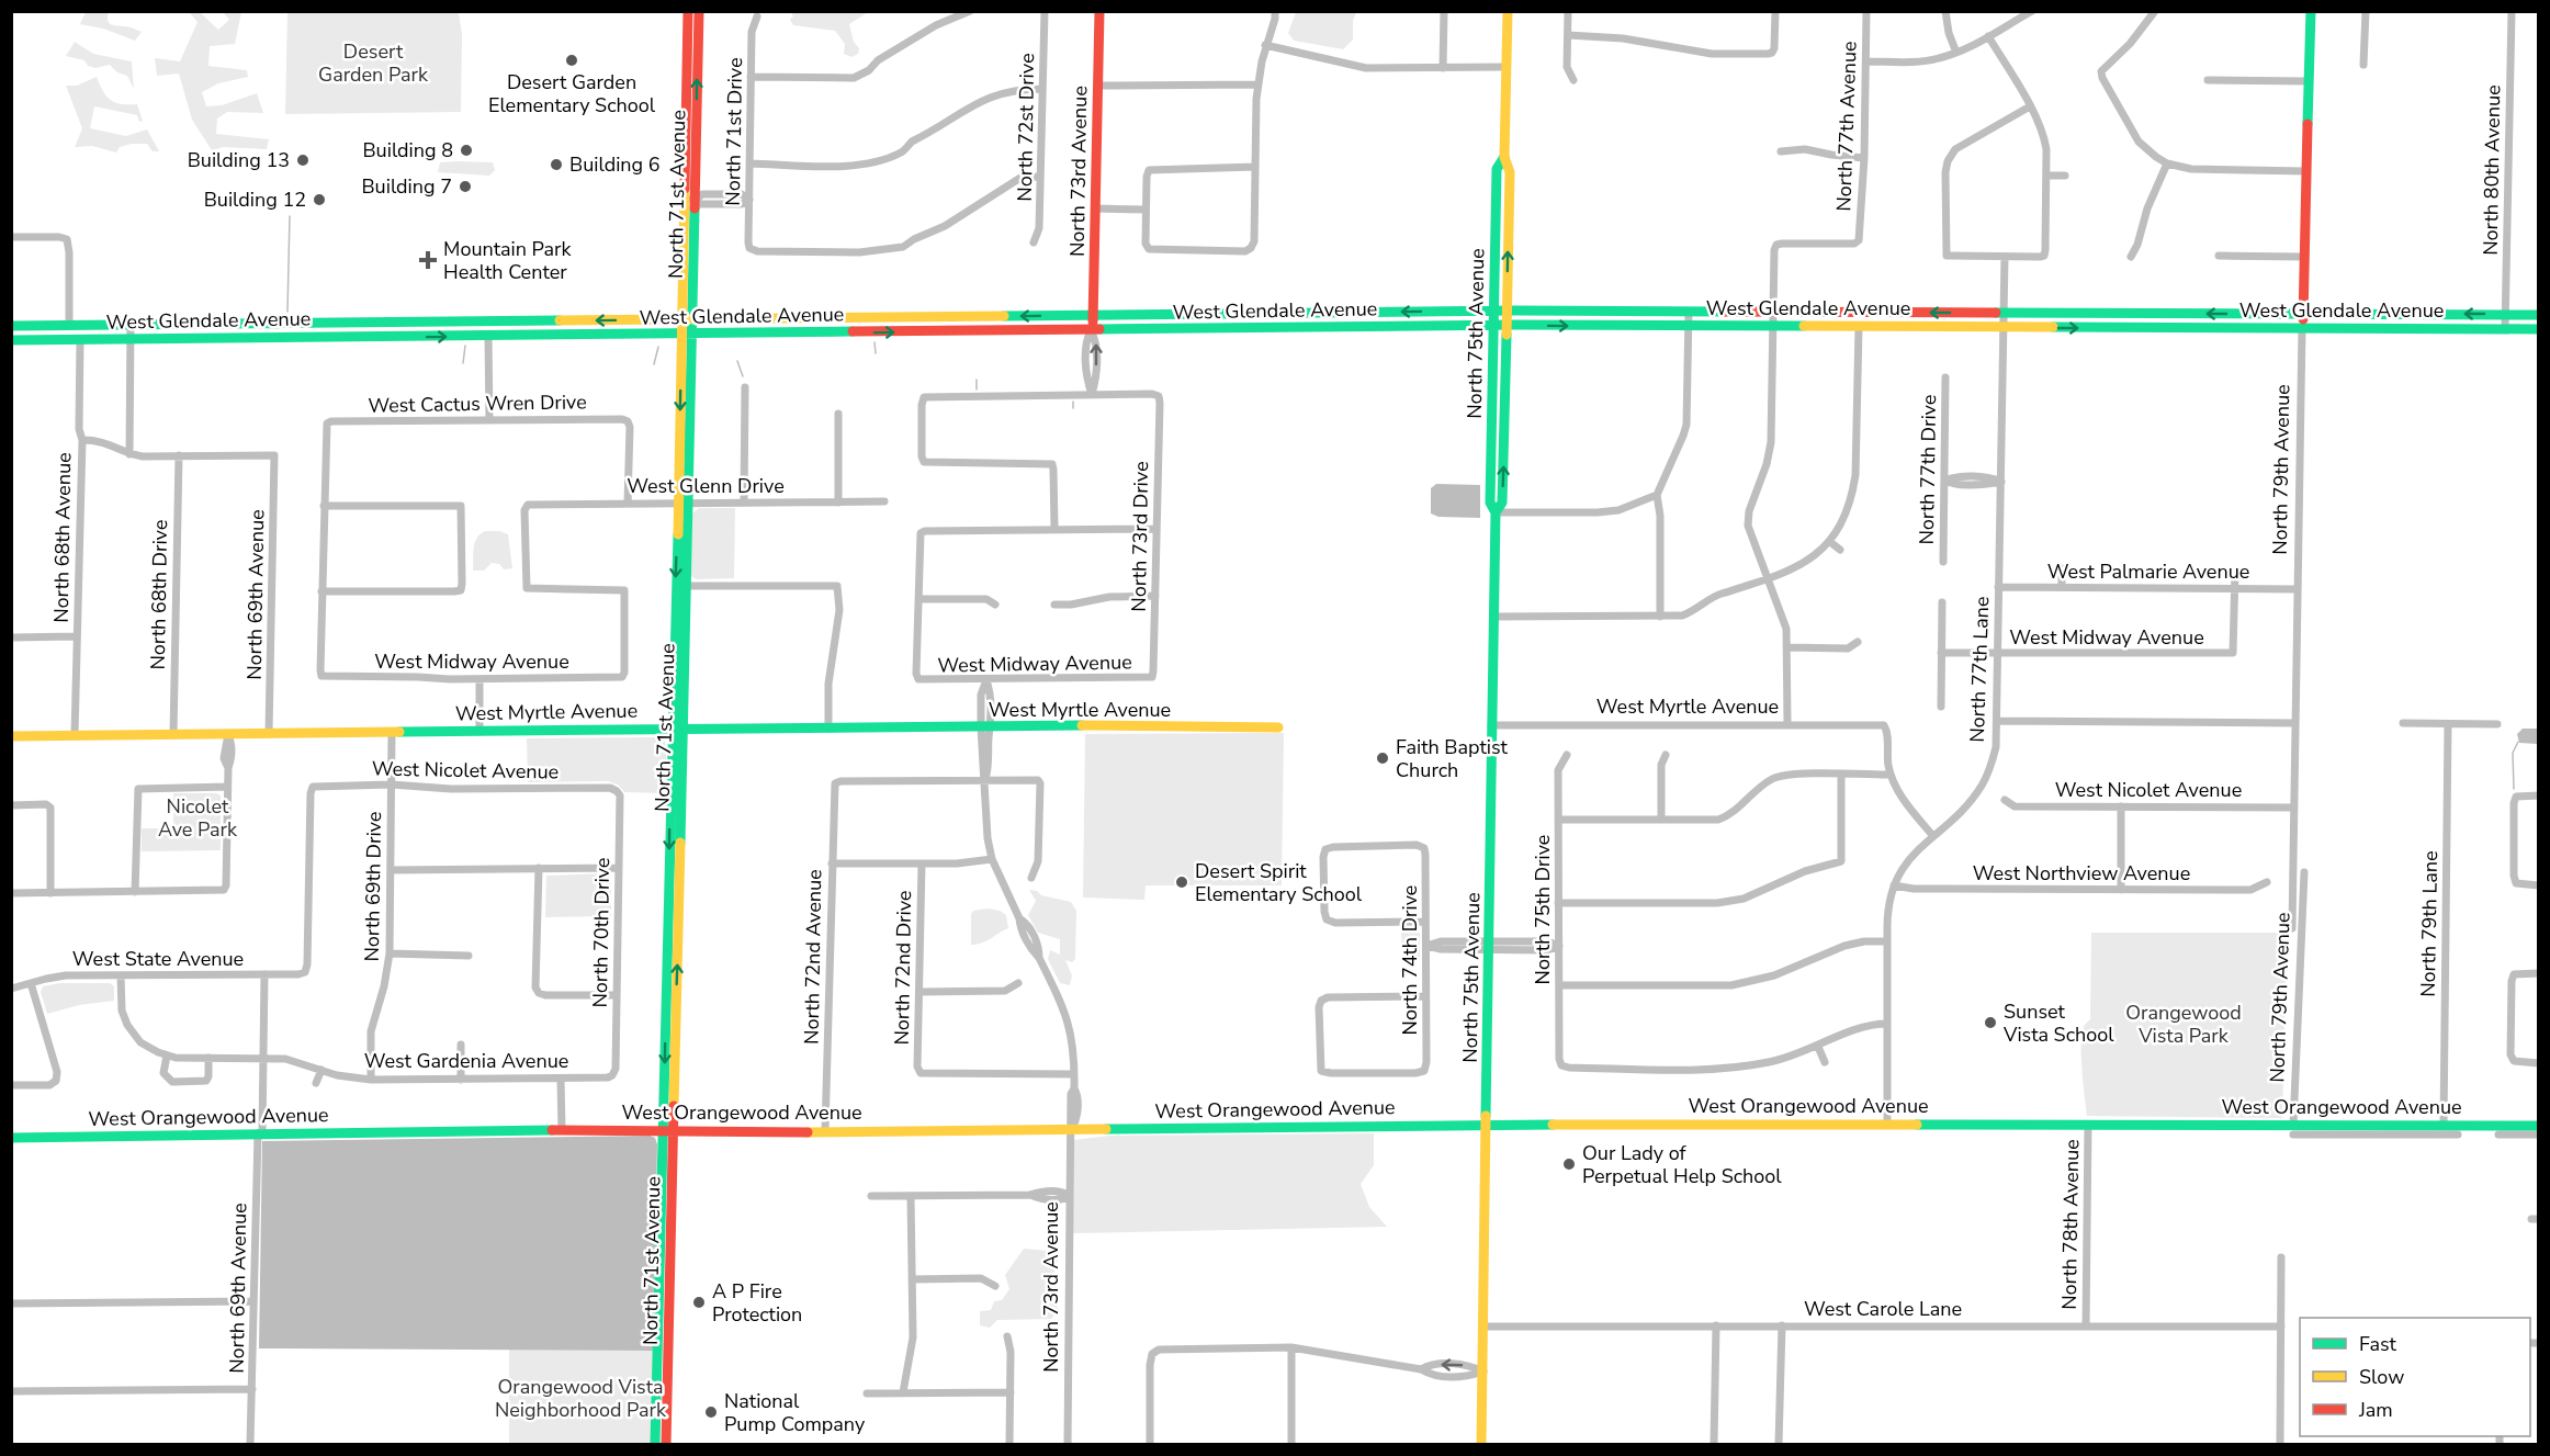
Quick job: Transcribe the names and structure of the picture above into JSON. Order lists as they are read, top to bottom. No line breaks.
{"streets":{"main road":["North 73rd Avenue","North 71st Avenue","West Glendale Avenue","North 75th Avenue","North 79th Avenue","West Myrtle Avenue","West Orangewood Avenue"],"street":["North 77th Avenue","North 72st Drive","North 71st Drive","North 80th Avenue","West Cactus Wren Drive","North 77th Drive","West Glenn Drive","North 73rd Drive","North 68th Avenue","West Palmarie Avenue","North 68th Drive","North 69th Avenue","West Midway Avenue","North 77th Lane","West Nicolet Avenue","West Northview Avenue","North 69th Drive","North 75th Drive","North 79th Lane","North 70th Drive","North 72nd Avenue","West State Avenue","North 74th Drive","North 72nd Drive","West Gardenia Avenue","North 78th Avenue","West Carole Lane"]},"crossings":[["North 77th Avenue","West Glendale Avenue"],["North 72st Drive","North 71st Drive"],["North 80th Avenue","West Glendale Avenue"],["North 73rd Avenue","West Glendale Avenue"],["North 73rd Avenue","North 73rd Drive"],["North 73rd Avenue","West Midway Avenue"],["North 73rd Avenue","West Myrtle Avenue"],["North 73rd Avenue","North 72nd Avenue"],["North 73rd Avenue","North 72nd Drive"],["North 73rd Avenue","West Orangewood Avenue"],["North 71st Avenue","West Glendale Avenue"],["North 71st Avenue","West Glenn Drive"],["North 71st Avenue","West Myrtle Avenue"],["North 71st Avenue","West Orangewood Avenue"],["West Glendale Avenue","North 75th Avenue"],["West Glendale Avenue","North 79th Avenue"],["West Glendale Avenue","North 68th Avenue"],["West Glendale Avenue","North 77th Lane"],["North 75th Avenue","West Myrtle Avenue"],["North 75th Avenue","West Orangewood Avenue"],["North 75th Avenue","West Carole Lane"],["West Cactus Wren Drive","West Glenn Drive"],["North 79th Avenue","West Palmarie Avenue"],["North 79th Avenue","West Nicolet Avenue"],["North 79th Avenue","West Orangewood Avenue"],["West Glenn Drive","West Midway Avenue"],["North 73rd Drive","West Midway Avenue"],["North 68th Avenue","West Myrtle Avenue"],["West Palmarie Avenue","West Midway Avenue"],["West Palmarie Avenue","North 77th Lane"],["North 68th Drive","North 69th Avenue"],["North 68th Drive","West Myrtle Avenue"],["North 69th Avenue","West Myrtle Avenue"],["North 69th Avenue","West State Avenue"],["North 69th Avenue","West Gardenia Avenue"],["North 69th Avenue","West Orangewood Avenue"],["West Midway Avenue","North 77th Lane"],["North 77th Lane","West Northview Avenue"],["North 77th Lane","West Orangewood Avenue"],["West Myrtle Avenue","North 69th Drive"],["West Nicolet Avenue","North 69th Drive"],["West Nicolet Avenue","North 70th Drive"],["West Nicolet Avenue","West State Avenue"],["North 69th Drive","West Gardenia Avenue"],["North 79th Lane","West Orangewood Avenue"],["North 70th Drive","West Gardenia Avenue"],["North 72nd Avenue","West Orangewood Avenue"],["West Orangewood Avenue","North 78th Avenue"],["North 78th Avenue","West Carole Lane"]],"parks":["Desert Garden Park","Nicolet Ave Park","Orangewood Vista Park","Orangewood Vista Neighborhood Park"],"places":{"other":["Desert Garden Elementary School","Building 8","Building 13","Building 6","Building 7","Building 12","Faith Baptist Church","Desert Spirit Elementary School","Sunset Vista School","Our Lady of Perpetual Help School","A P Fire Protection","National Pump Company"],"health":["Mountain Park Health Center"]},"legend":["Fast","Slow","Jam"]}
